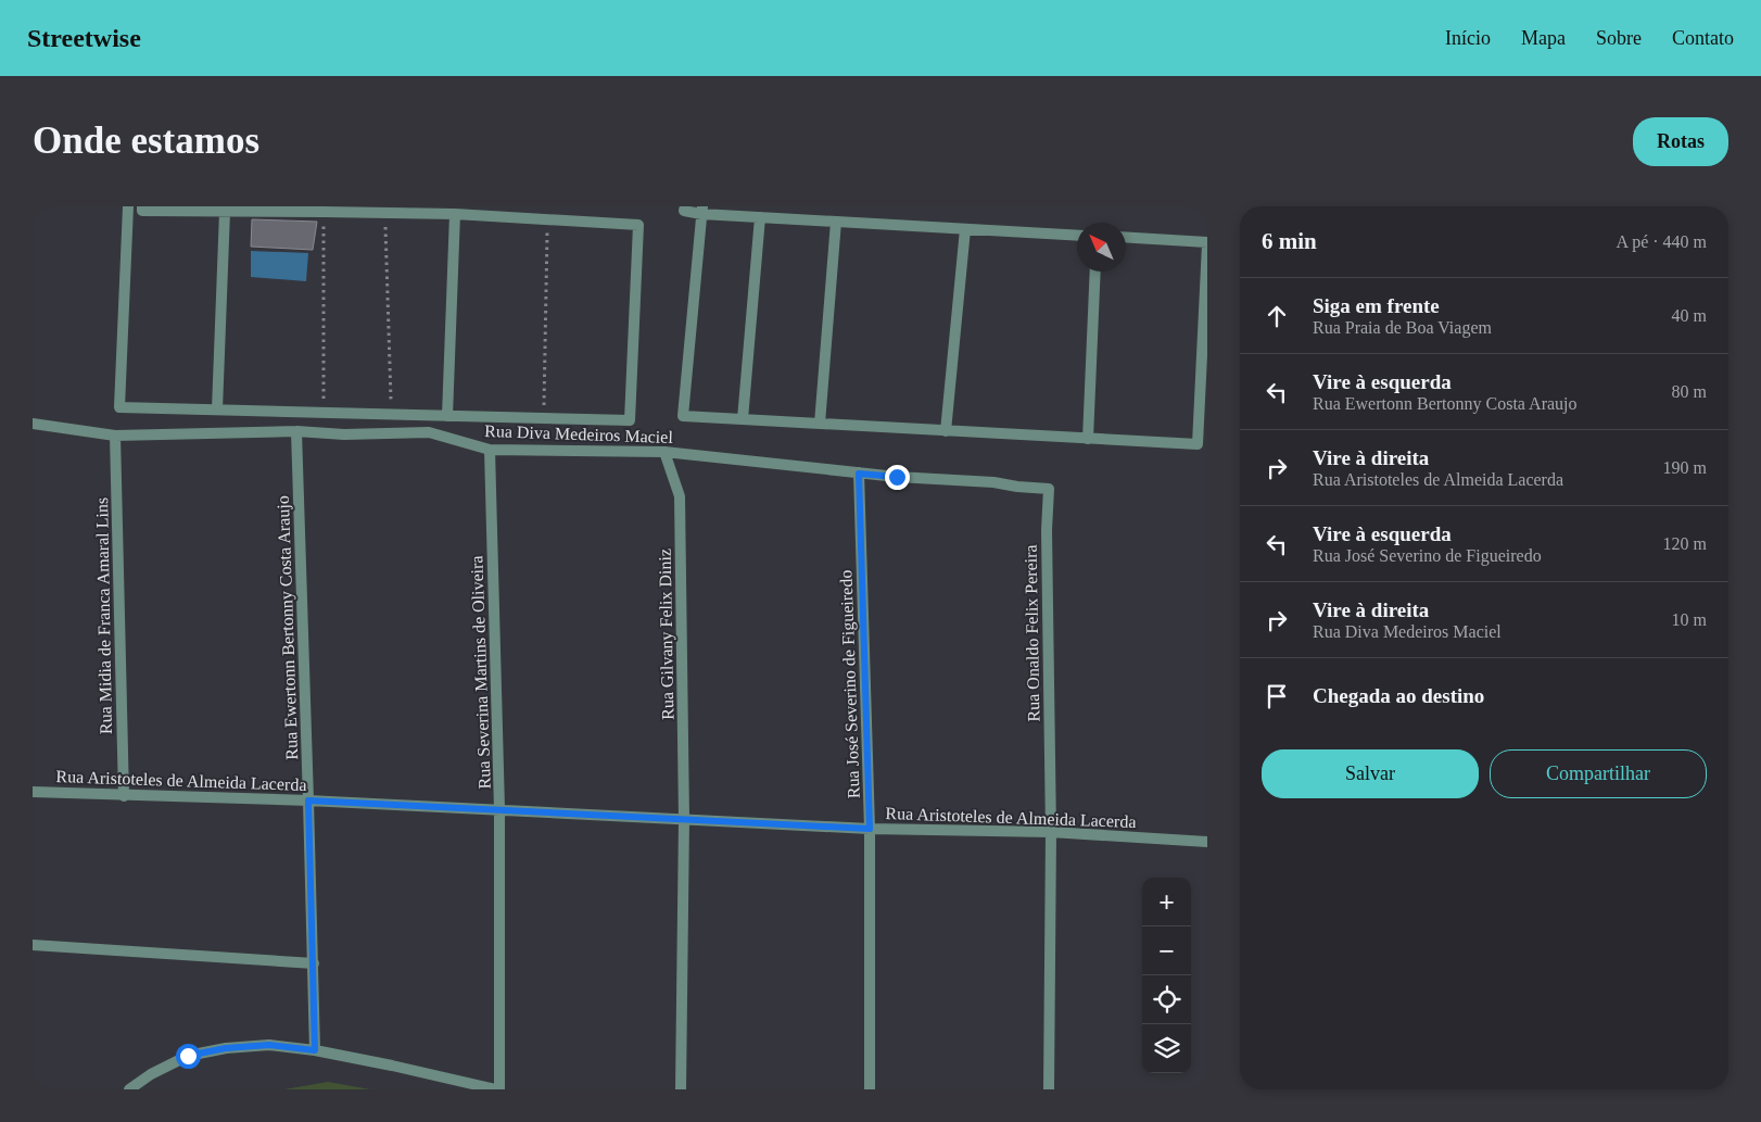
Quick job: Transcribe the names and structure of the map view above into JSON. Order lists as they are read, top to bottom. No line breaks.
{"streets":{"street":["Rua Diva Medeiros Maciel","Rua Midia de Franca Amaral Lins","Rua Ewertonn Bertonny Costa Araujo","Rua Onaldo Felix Pereira","Rua Gilvany Felix Diniz","Rua Severina Martins de Oliveira","Rua José Severino de Figueiredo","Rua Aristoteles de Almeida Lacerda"]},"crossings":[["Rua Diva Medeiros Maciel","Rua Midia de Franca Amaral Lins"],["Rua Diva Medeiros Maciel","Rua Ewertonn Bertonny Costa Araujo"],["Rua Diva Medeiros Maciel","Rua Onaldo Felix Pereira"],["Rua Diva Medeiros Maciel","Rua Gilvany Felix Diniz"],["Rua Diva Medeiros Maciel","Rua Severina Martins de Oliveira"],["Rua Diva Medeiros Maciel","Rua José Severino de Figueiredo"],["Rua Midia de Franca Amaral Lins","Rua Aristoteles de Almeida Lacerda"],["Rua Ewertonn Bertonny Costa Araujo","Rua Aristoteles de Almeida Lacerda"],["Rua Onaldo Felix Pereira","Rua Aristoteles de Almeida Lacerda"],["Rua Gilvany Felix Diniz","Rua Aristoteles de Almeida Lacerda"],["Rua Severina Martins de Oliveira","Rua Aristoteles de Almeida Lacerda"],["Rua José Severino de Figueiredo","Rua Aristoteles de Almeida Lacerda"]],"north":"top left","page":{"header":"Streetwise","nav":["Início","Mapa","Sobre","Contato"],"buttons":["Rotas",["Salvar","Compartilhar"]],"title":"Onde estamos","heading":["6 min","A pé · 440 m"],"list":[["Siga em frente","Rua Praia de Boa Viagem","40 m"],["Vire à esquerda","Rua Ewertonn Bertonny Costa Araujo","80 m"],["Vire à direita","Rua Aristoteles de Almeida Lacerda","190 m"],["Vire à esquerda","Rua José Severino de Figueiredo","120 m"],["Vire à direita","Rua Diva Medeiros Maciel","10 m"],"Chegada ao destino"],"map_buttons":["+","−"]}}
